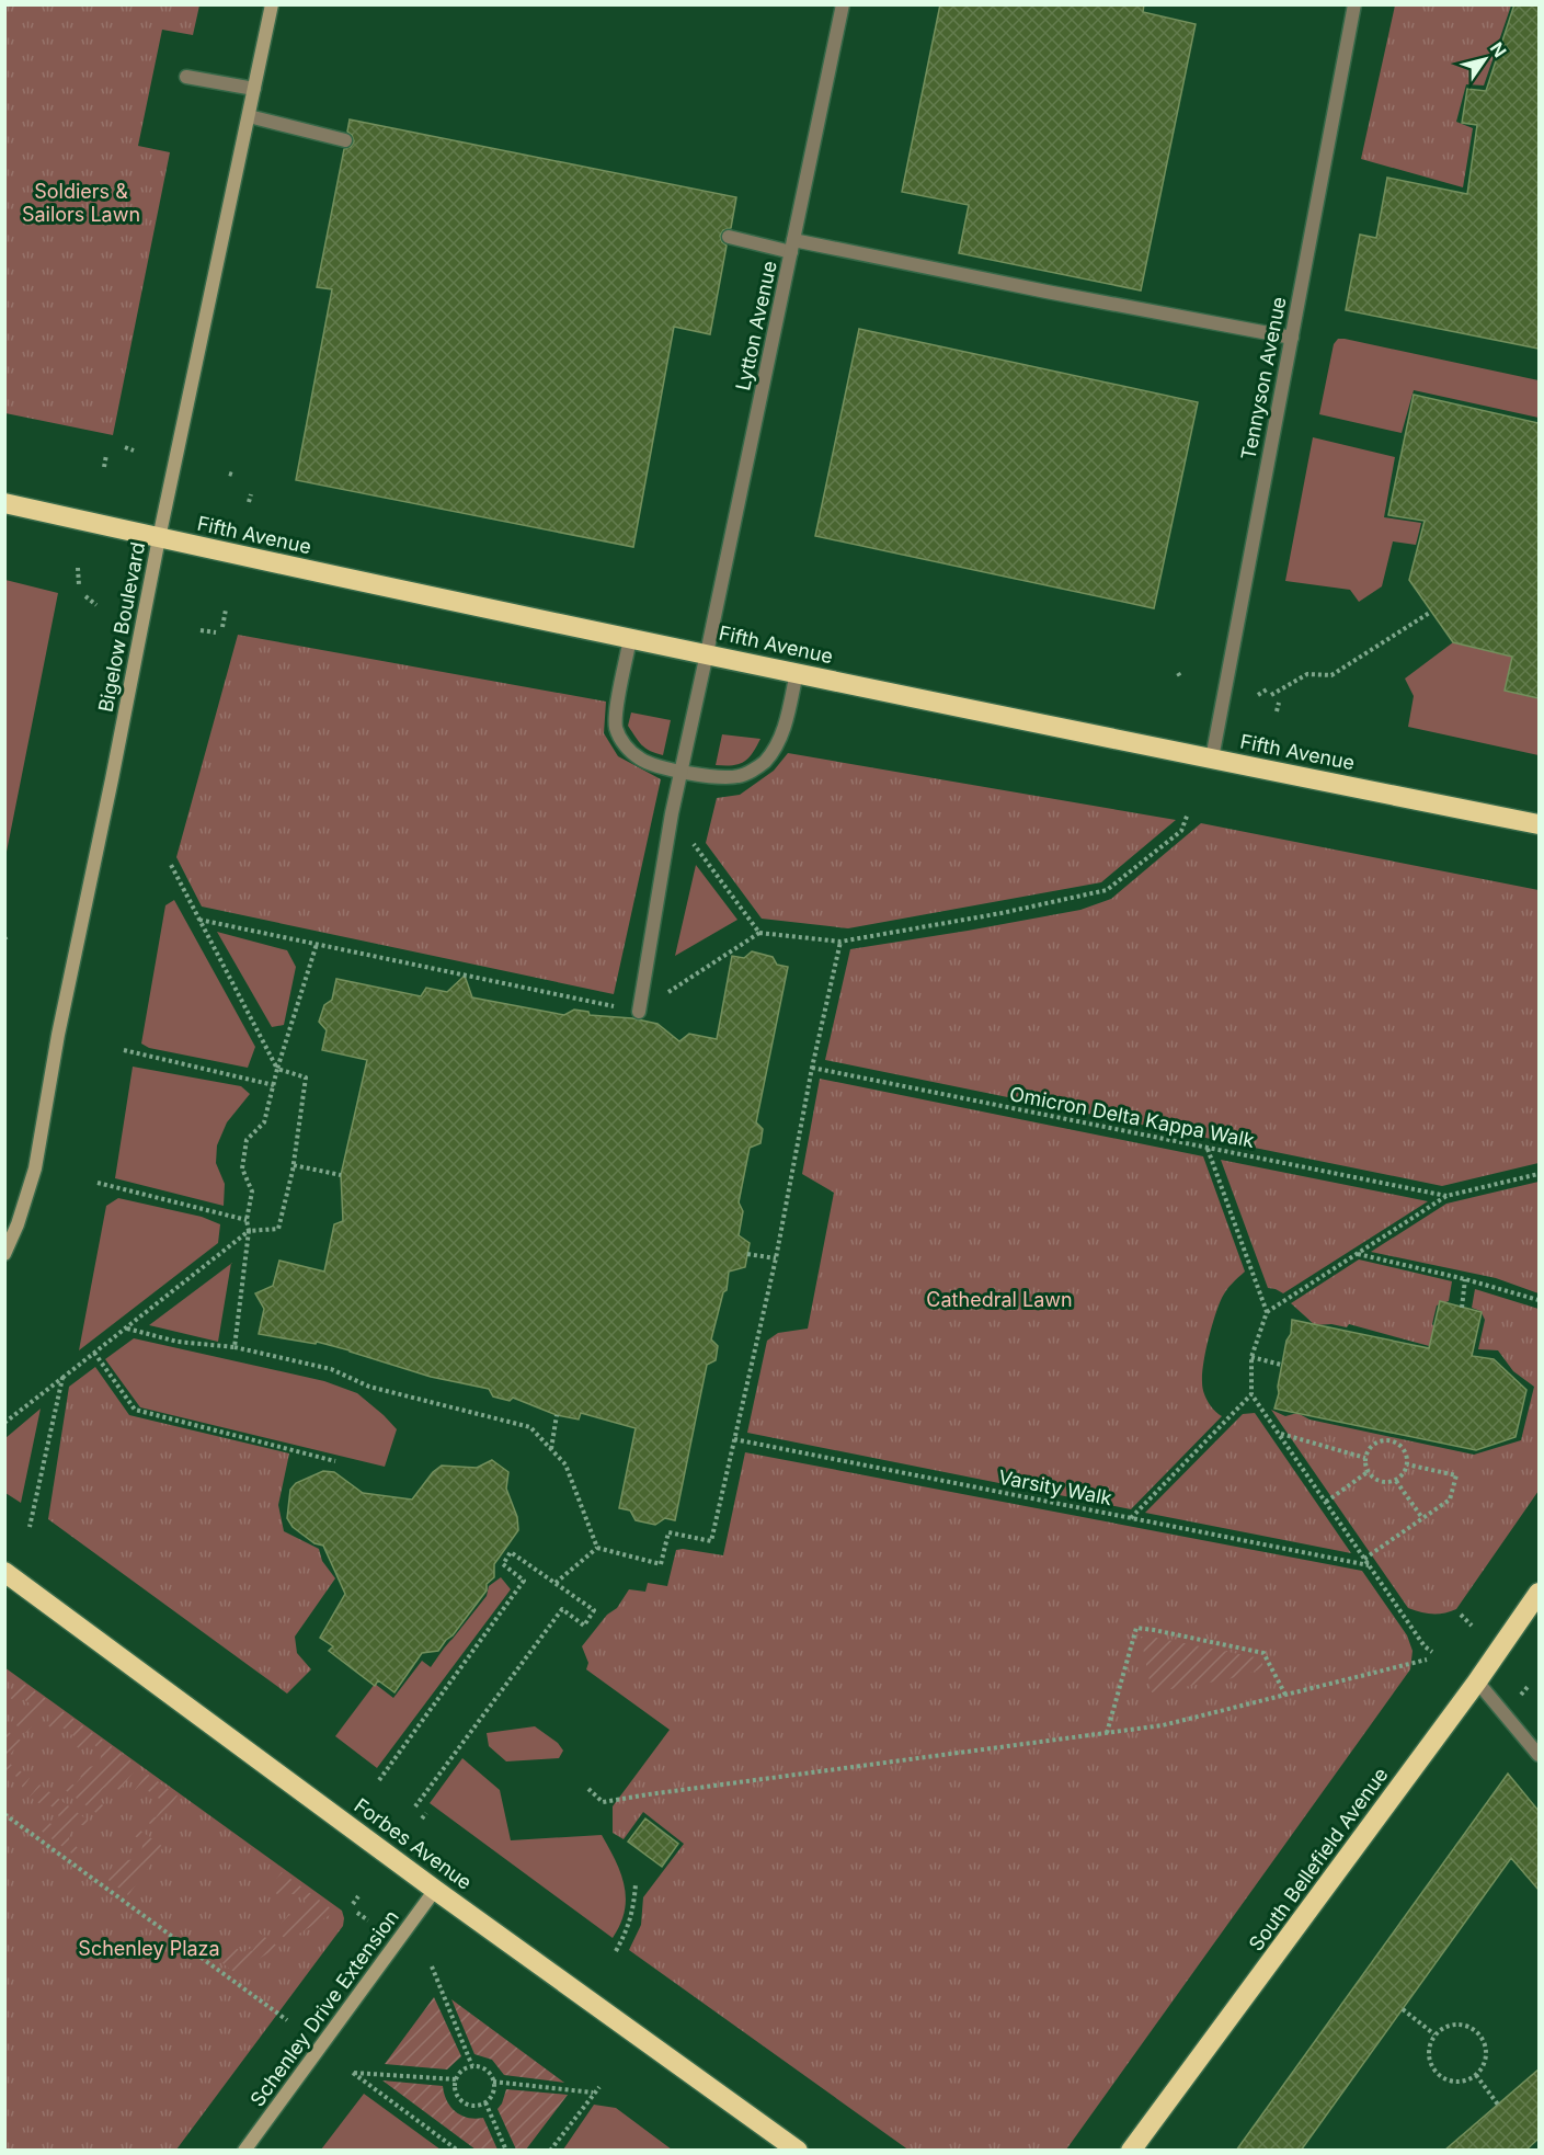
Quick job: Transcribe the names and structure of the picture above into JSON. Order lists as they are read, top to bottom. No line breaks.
{"streets":{"highway":["Fifth Avenue","Forbes Avenue","South Bellefield Avenue"],"main road":["Bigelow Boulevard","Schenley Drive Extension"],"street":["Lytton Avenue","Tennyson Avenue"],"path":["Omicron Delta Kappa Walk","Varsity Walk"]},"crossings":[["Lytton Avenue","Fifth Avenue"],["Tennyson Avenue","Fifth Avenue"],["Fifth Avenue","Bigelow Boulevard"],["Forbes Avenue","Schenley Drive Extension"]],"parks":["Soldiers & Sailors Lawn","Cathedral Lawn","Schenley Plaza"],"north":"top right"}
